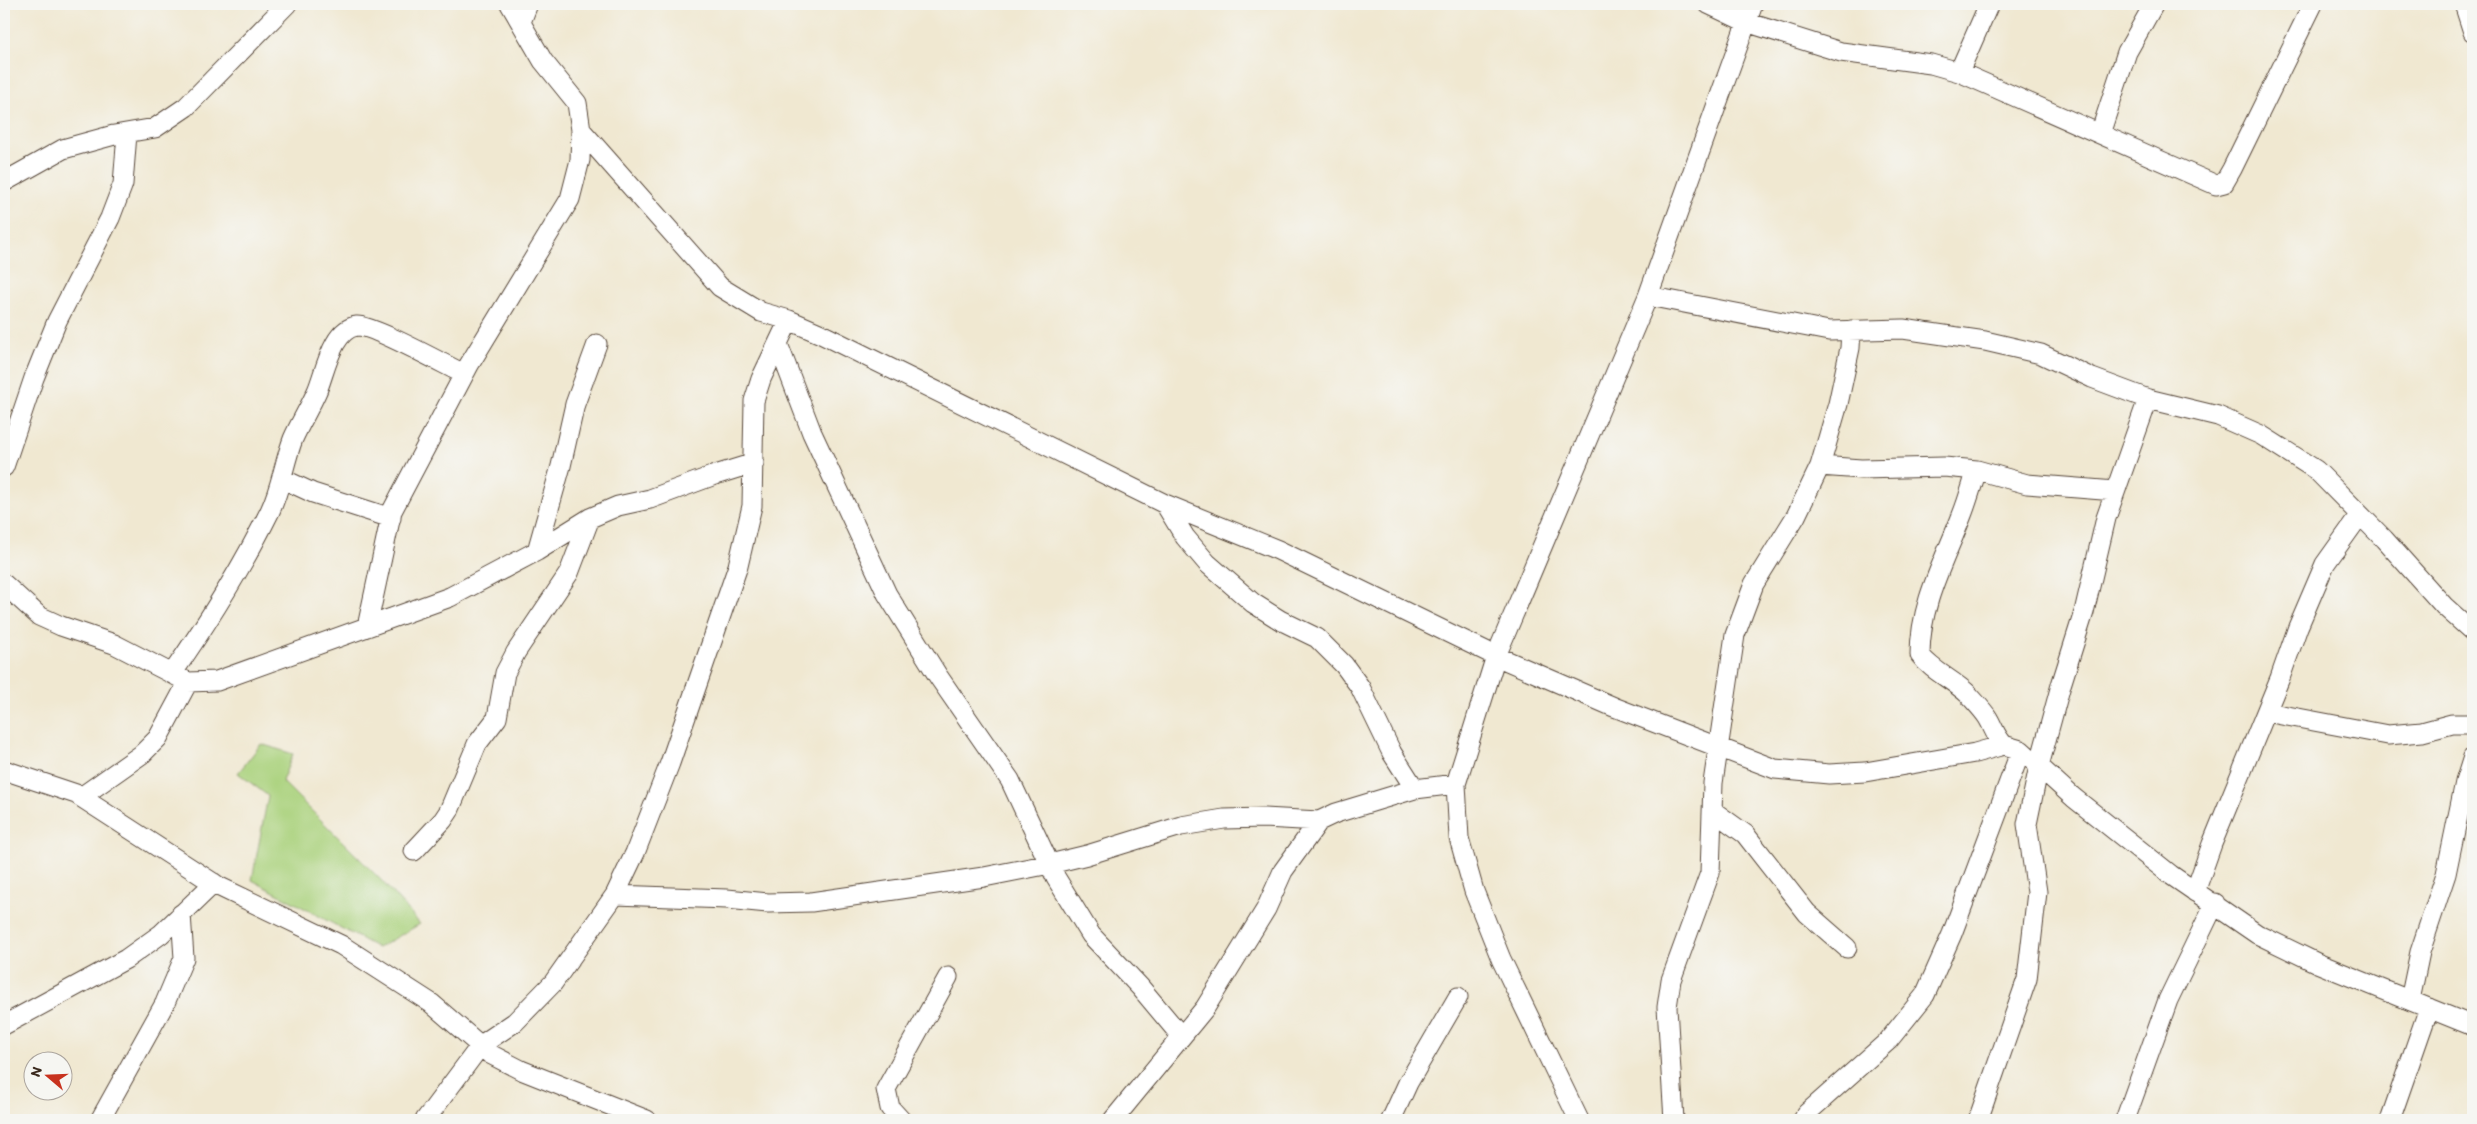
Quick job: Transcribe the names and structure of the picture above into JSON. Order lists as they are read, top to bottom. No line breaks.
{"north":"left"}
